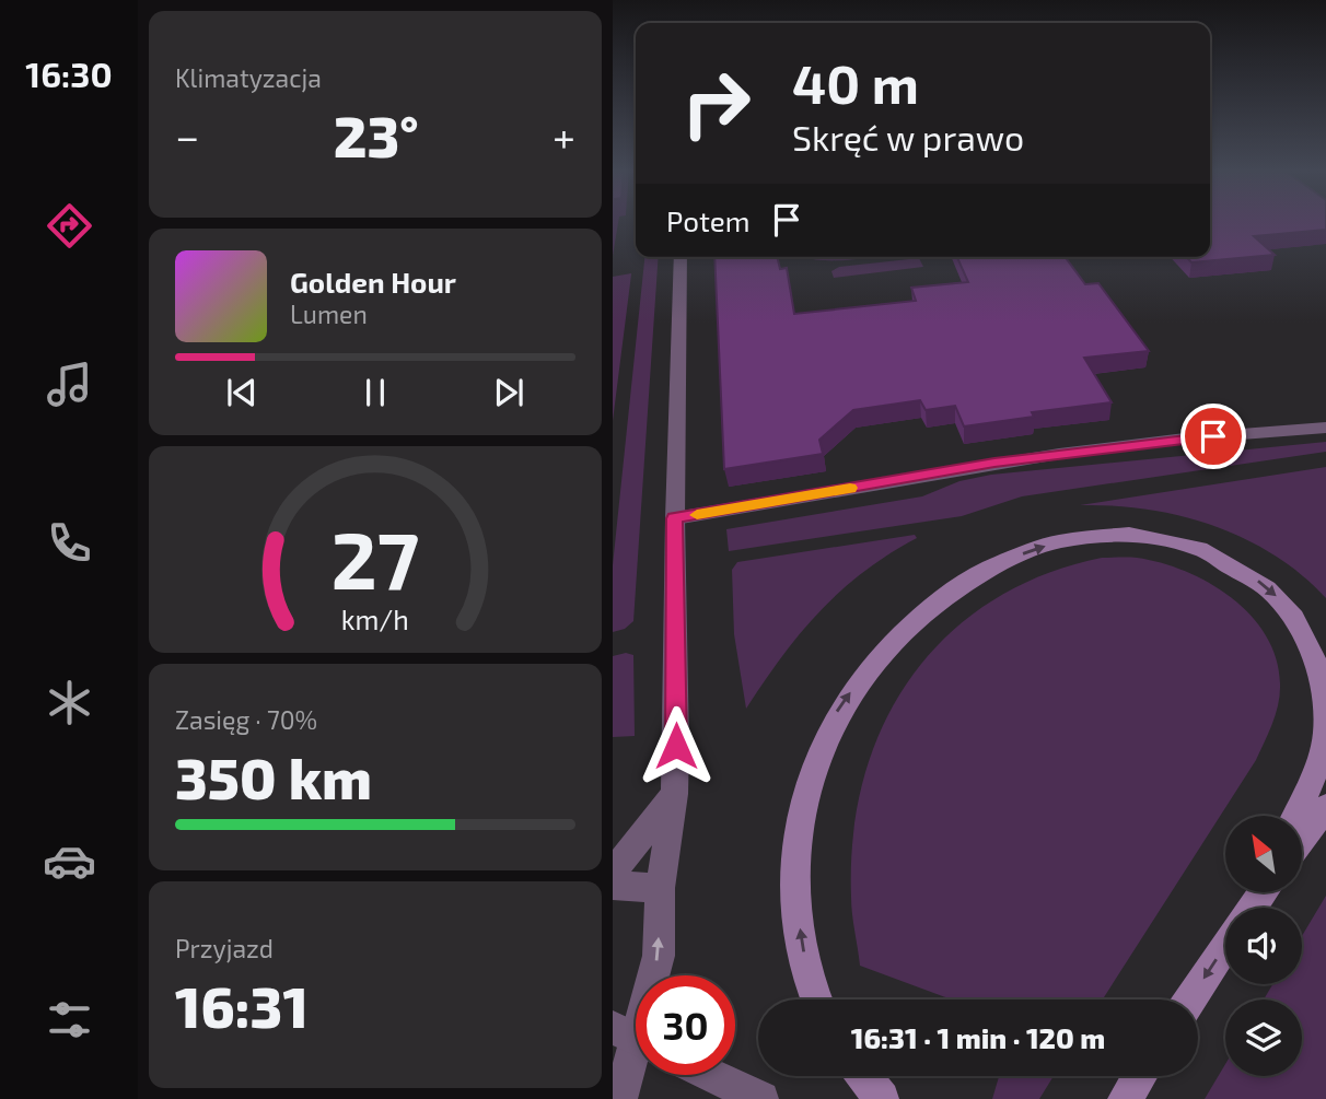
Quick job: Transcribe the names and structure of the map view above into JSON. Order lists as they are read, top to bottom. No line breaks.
{"north":"top left","page":{"tabs":"16:30","tile":["Klimatyzacja",["Zasięg · 70%","350 km"],["Przyjazd","16:31"]],"turn":["40 m","Skręć w prawo"],"heat":["−","23°","+"],"then":"Potem","song":["Golden Hour","Lumen"],"limit":"30","trip":"16:31 · 1 min · 120 m","gauge":["27","km/h"]}}
